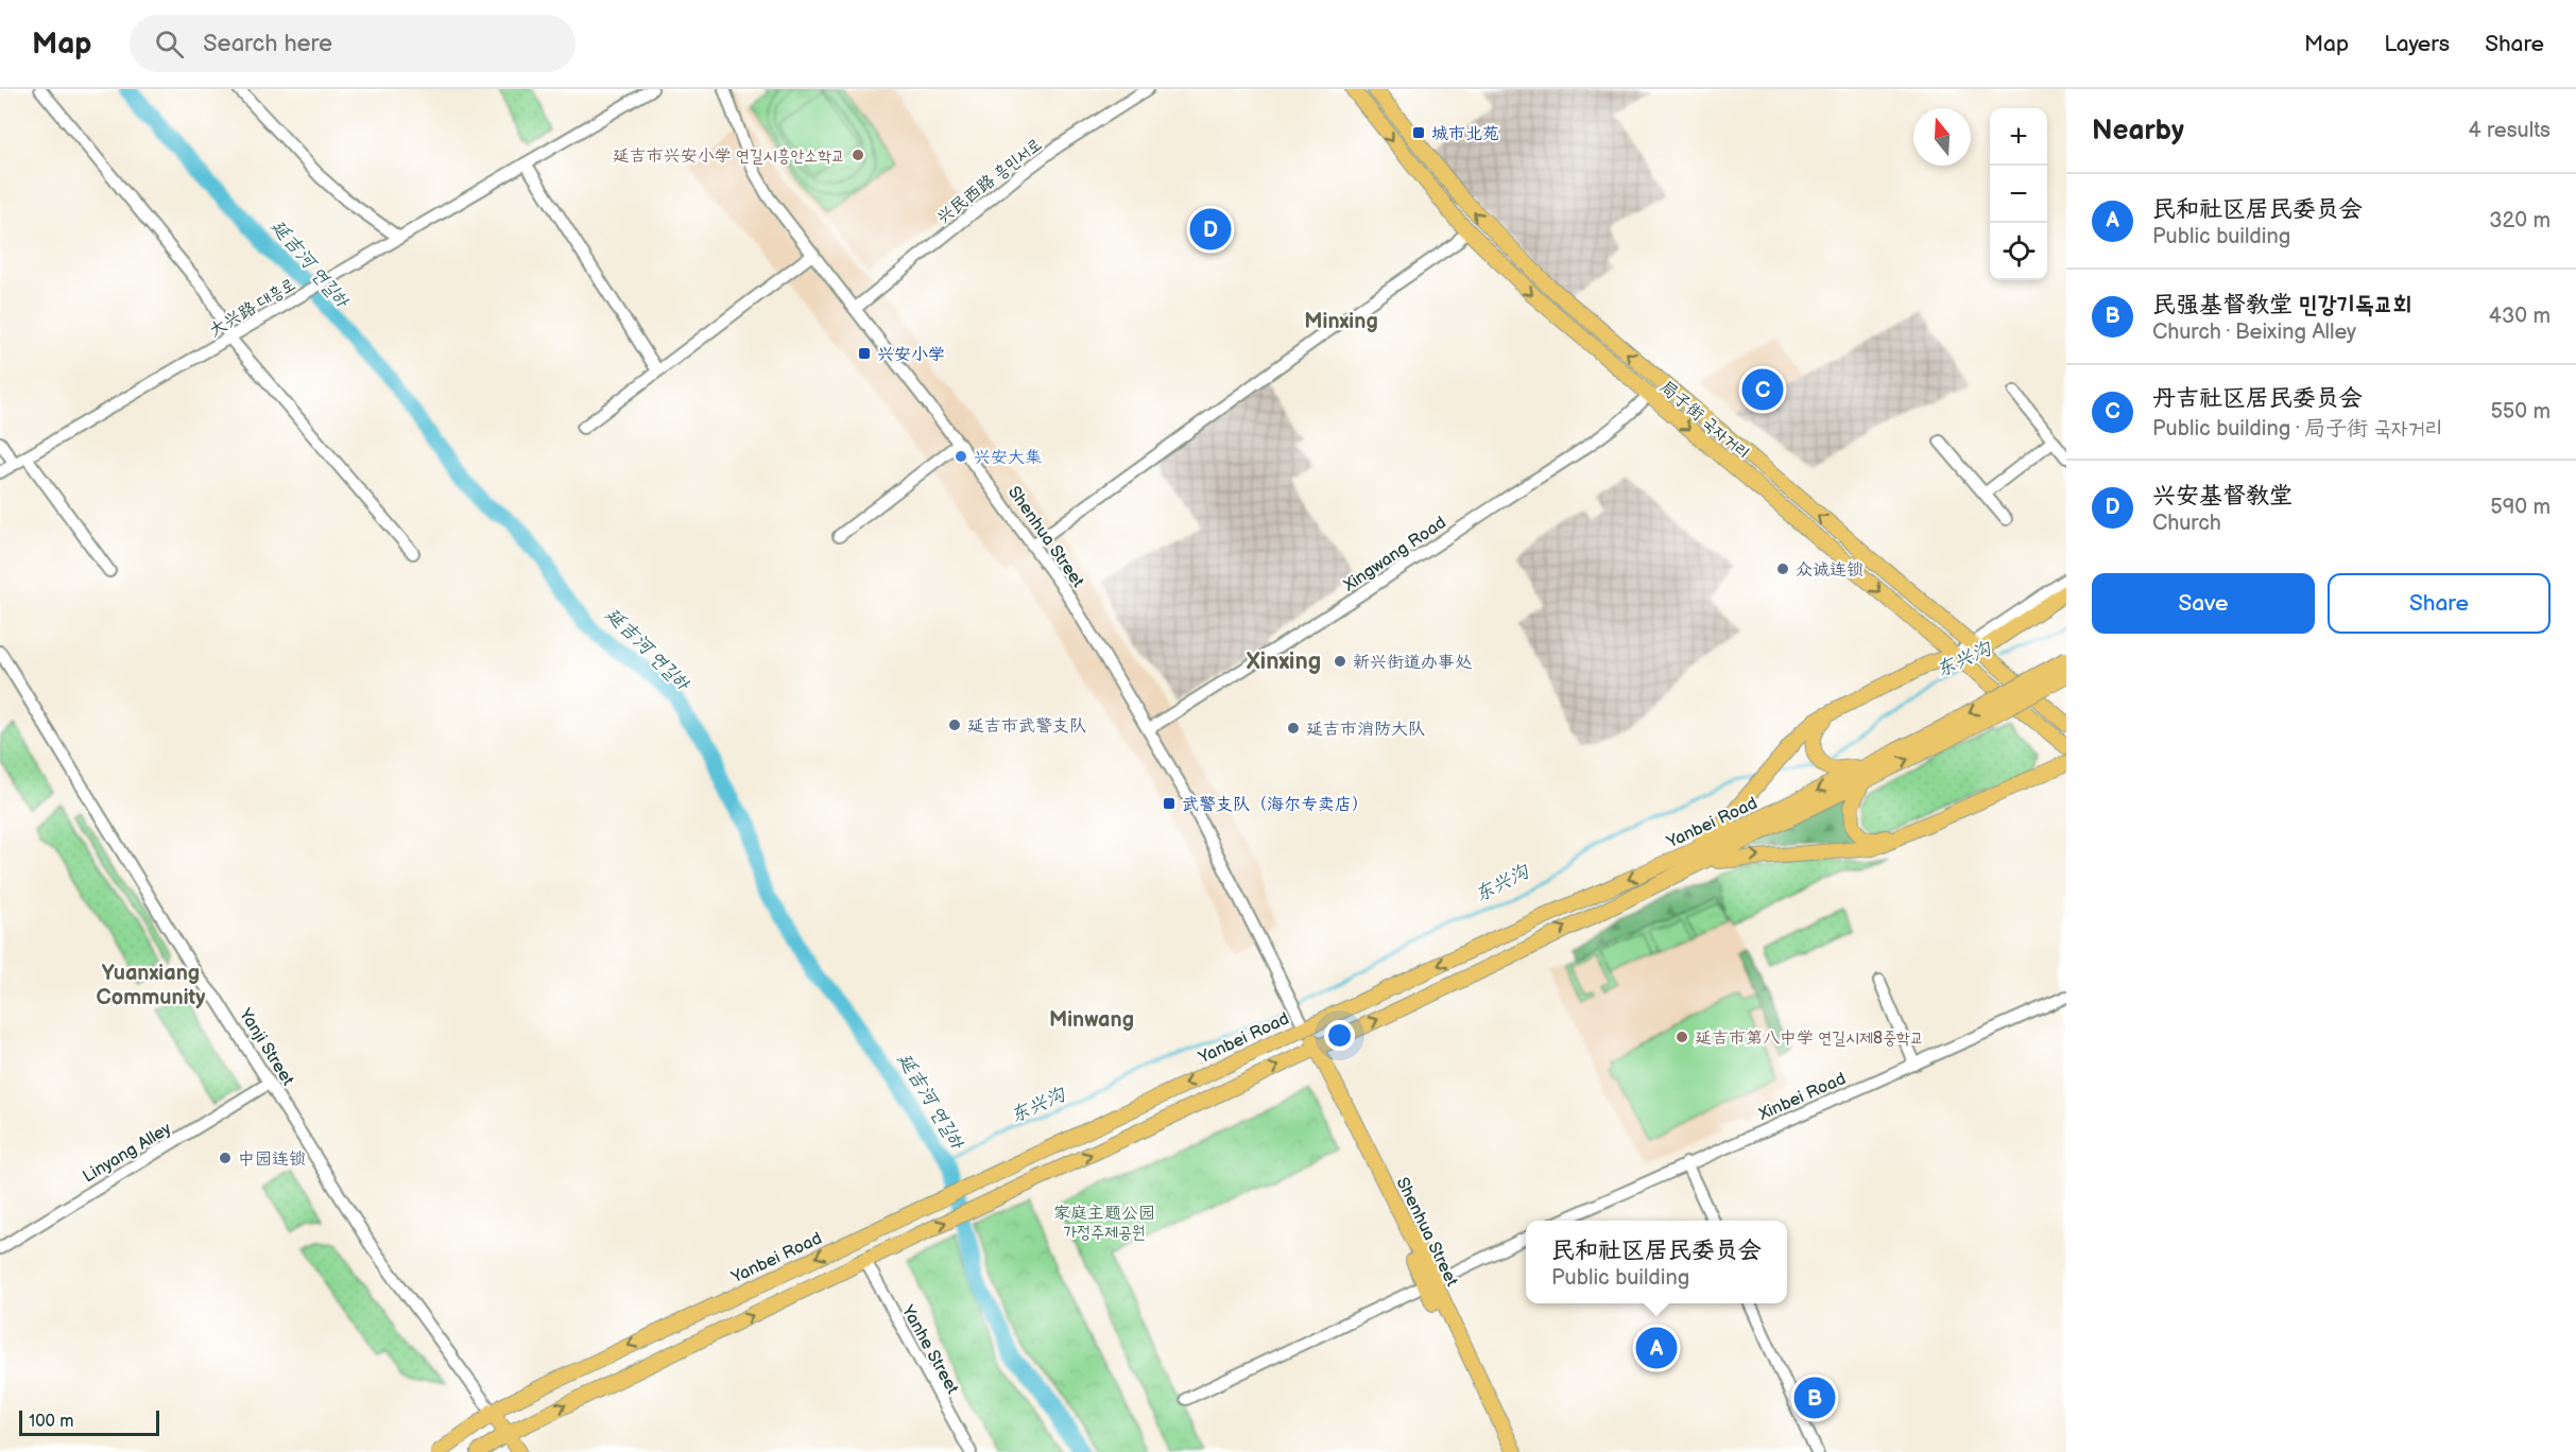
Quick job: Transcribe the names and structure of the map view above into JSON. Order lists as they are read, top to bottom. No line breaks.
{"streets":{"main road":["局子街 국자거리","Shenhua Street","Yanbei Road","Yanji Street"],"street":["兴民西路 흥민서로","大兴路 대흥로","Xingwang Road","Xinbei Road","Linyang Alley","Yanhe Street"]},"crossings":[["兴民西路 흥민서로","Shenhua Street"],["局子街 국자거리","Xingwang Road"],["Shenhua Street","Xingwang Road"],["Shenhua Street","Yanbei Road"],["Yanbei Road","Yanji Street"],["Yanbei Road","Yanhe Street"],["Yanji Street","Linyang Alley"]],"districts":["Minxing","Xinxing","Yuanxiang Community","Minwang"],"water":["延吉河 연길하","东兴沟"],"parks":["家庭主题公园 가정주제공원"],"places":{"transit":["城市北苑","兴安小学","武警支队（海尔专卖店）"],"other":["延吉市兴安小学 연길시흥안소학교","兴安大集","众诚连锁","新兴街道办事处","延吉市武警支队","延吉市消防大队","延吉市第八中学 연길시제8중학교","中园连锁"]},"scale_bar":"100 m","north":"top","page":{"header":"Map","search":"Search here","nav":["Map","Layers","Share"],"heading":["Nearby","4 results"],"map_buttons":["+","−"],"list":[{"mark":"A","name":"民和社区居民委员会","note":"Public building","value":"320 m"},{"mark":"B","name":"民强基督教堂 민강기독교회","note":"Church · Beixing Alley","value":"430 m"},{"mark":"C","name":"丹吉社区居民委员会","note":"Public building · 局子街 국자거리","value":"550 m"},{"mark":"D","name":"兴安基督教堂","note":"Church","value":"590 m"}],"pins":["D","C","A","B"],"buttons":["Save","Share"],"popup":["民和社区居民委员会","Public building"],"scale":"100 m"}}
